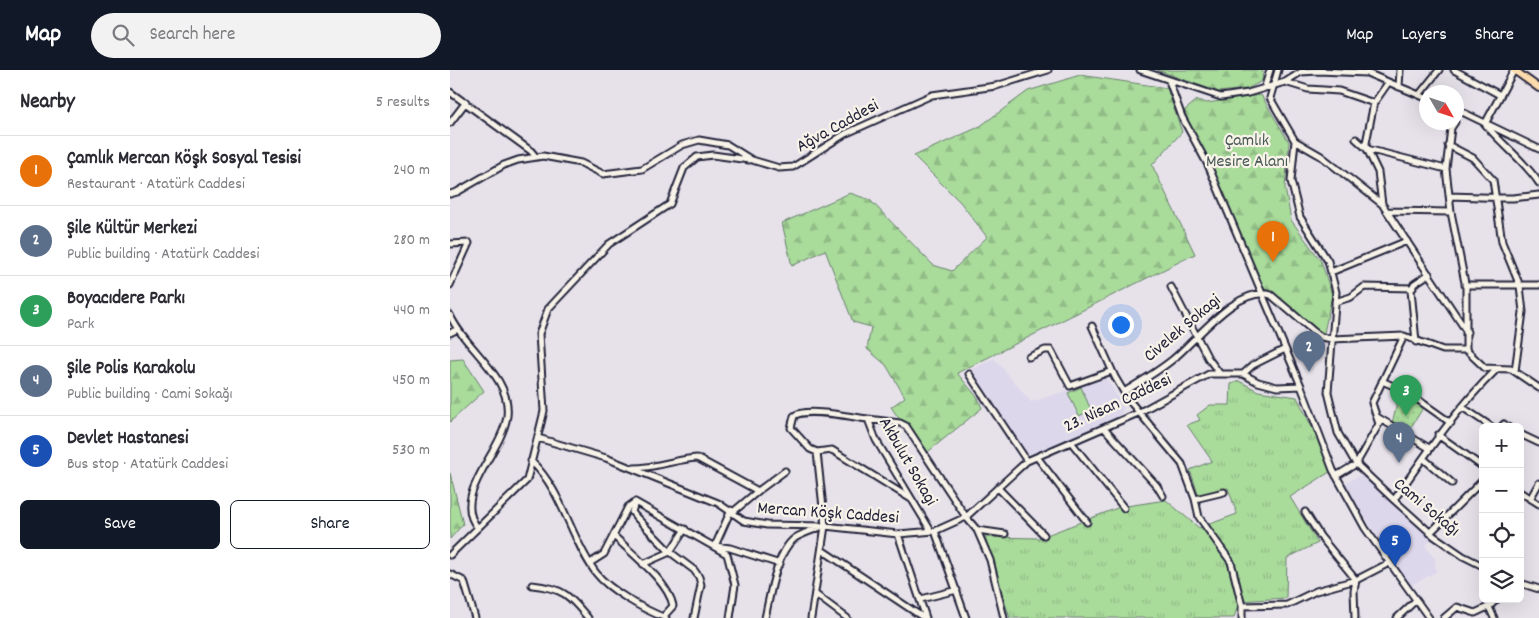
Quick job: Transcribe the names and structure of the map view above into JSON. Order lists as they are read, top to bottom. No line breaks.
{"streets":{"street":["Ağva Caddesi","Civelek Sokagi","23. Nisan Caddesi","Akbulut Sokagi","Cami Sokağı","Mercan Köşk Caddesi"]},"crossings":[["23. Nisan Caddesi","Mercan Köşk Caddesi"],["Akbulut Sokagi","Mercan Köşk Caddesi"]],"parks":["Çamlık Mesire Alanı"],"north":"bottom right","page":{"header":"Map","search":"Search here","nav":["Map","Layers","Share"],"heading":["Nearby","5 results"],"list":[{"mark":"1","name":"Çamlık Mercan Köşk Sosyal Tesisi","note":"Restaurant · Atatürk Caddesi","value":"240 m"},{"mark":"2","name":"Şile Kültür Merkezi","note":"Public building · Atatürk Caddesi","value":"280 m"},{"mark":"3","name":"Boyacıdere Parkı","note":"Park","value":"440 m"},{"mark":"4","name":"Şile Polis Karakolu","note":"Public building · Cami Sokağı","value":"450 m"},{"mark":"5","name":"Devlet Hastanesi","note":"Bus stop · Atatürk Caddesi","value":"530 m"}],"pins":["1","2","3","4","5"],"map_buttons":["+","−"],"buttons":["Save","Share"]}}
